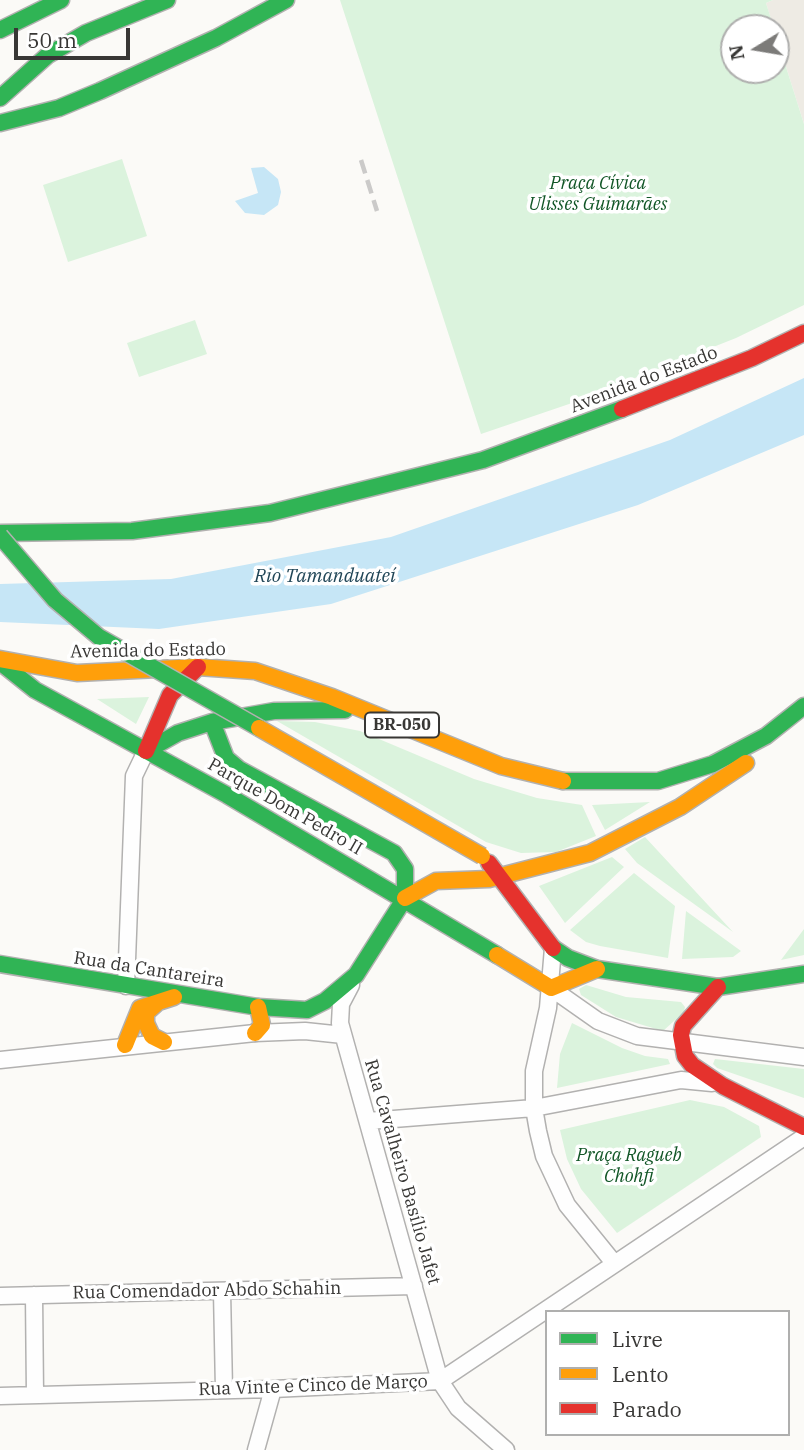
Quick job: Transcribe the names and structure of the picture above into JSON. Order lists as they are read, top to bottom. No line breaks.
{"streets":{"main road":["Avenida do Estado","BR-050","Parque Dom Pedro II","Rua da Cantareira","Rua Cavalheiro Basílio Jafet"],"street":["Rua Comendador Abdo Schahin","Rua Vinte e Cinco de Março"]},"crossings":[["Avenida do Estado","Parque Dom Pedro II"],["Parque Dom Pedro II","Rua Cavalheiro Basílio Jafet"],["Rua da Cantareira","Rua Cavalheiro Basílio Jafet"],["Rua Cavalheiro Basílio Jafet","Rua Comendador Abdo Schahin"],["Rua Cavalheiro Basílio Jafet","Rua Vinte e Cinco de Março"]],"water":["Rio Tamanduateí"],"parks":["Praça Cívica Ulisses Guimarães","Praça Ragueb Chohfi"],"legend":["Livre","Lento","Parado"],"scale_bar":"50 m","north":"left"}
